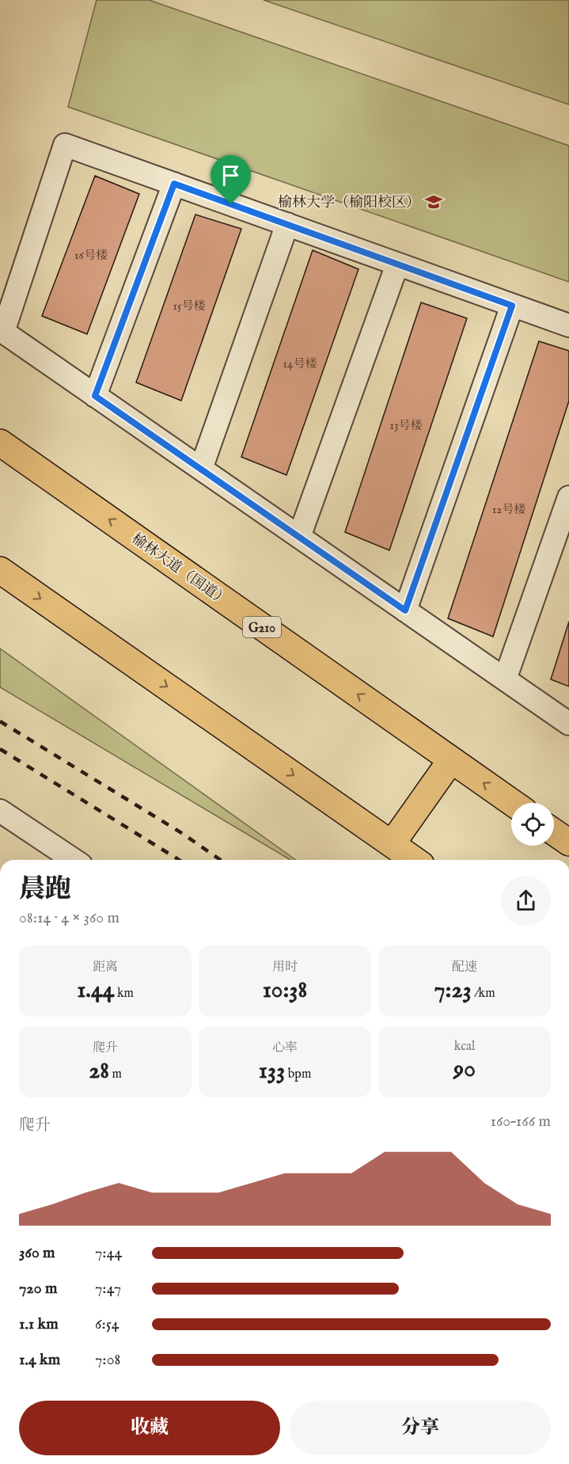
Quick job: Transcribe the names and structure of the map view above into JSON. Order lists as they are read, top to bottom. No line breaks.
{"streets":{"highway":["榆林大道（国道）","G210"]},"places":{"school or university":["榆林大学（榆阳校区）"]},"house_numbers":["16号楼","15号楼","14号楼","13号楼","12号楼"],"page":{"heading":["晨跑","08:14 · 4 × 360 m"],"stats":[["距离","1.44 km"],["用时","10:38"],["配速","7:23 /km"],["爬升","28 m"],["心率","133 bpm"],["kcal","90"]],"chart":["爬升","160–166 m"],"list":[{"name":"360 m","note":"7:44"},{"name":"720 m","note":"7:47"},{"name":"1.1 km","note":"6:54"},{"name":"1.4 km","note":"7:08"}],"buttons":["收藏","分享"]}}
